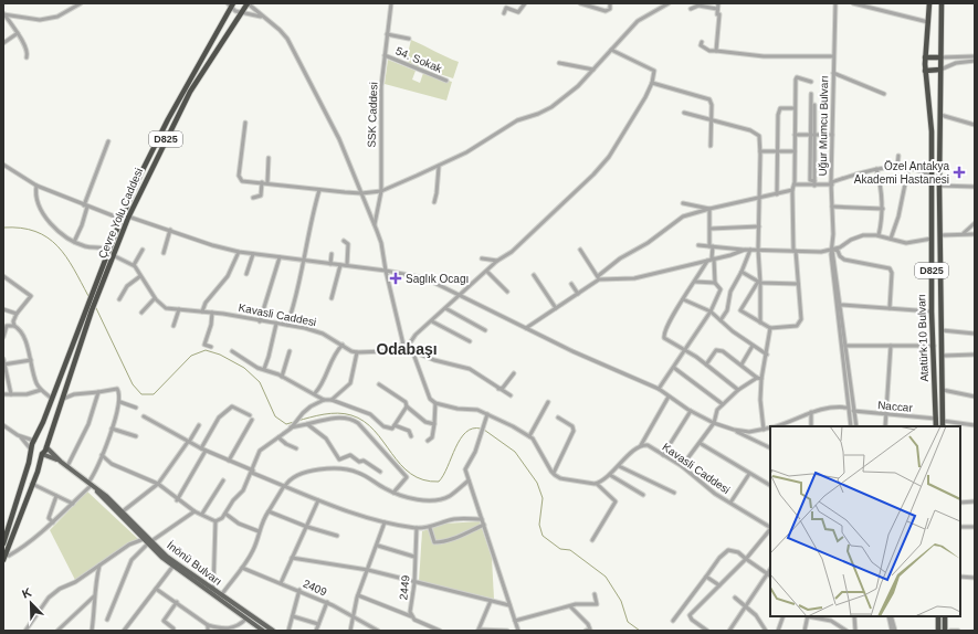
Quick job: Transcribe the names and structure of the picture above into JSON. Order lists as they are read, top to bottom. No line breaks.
{"streets":{"highway":["D825","Çevre Yolu Caddesi","Atatürk 10 Bulvarı"],"main road":["İnönü Bulvarı"],"street":["54. Sokak","SSK Caddesi","Uğur Mumcu Bulvarı","Kavasli Caddesi","Naccar","2409","2449"]},"crossings":[["54. Sokak","SSK Caddesi"],["Uğur Mumcu Bulvarı","Naccar"],["D825","Atatürk 10 Bulvarı"],["Çevre Yolu Caddesi","İnönü Bulvarı"],["Atatürk 10 Bulvarı","Naccar"]],"districts":["Odabaşı"],"places":{"health":["Özel Antakya Akademi Hastanesi","Saglık Ocagı"]},"north":"top left"}
